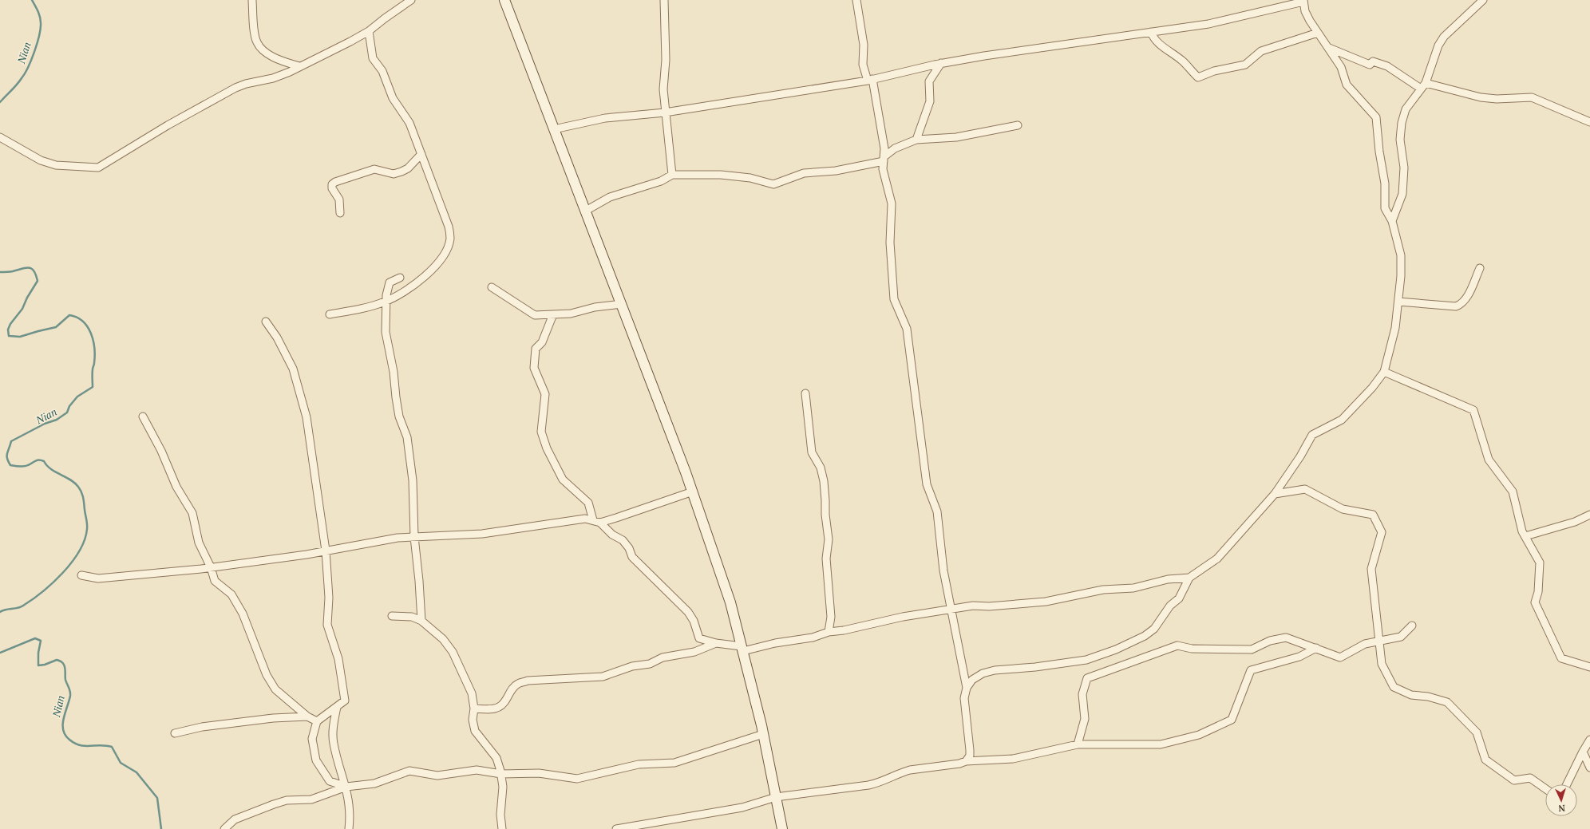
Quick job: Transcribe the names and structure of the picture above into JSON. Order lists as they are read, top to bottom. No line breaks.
{"water":["Nian"],"north":"bottom"}
